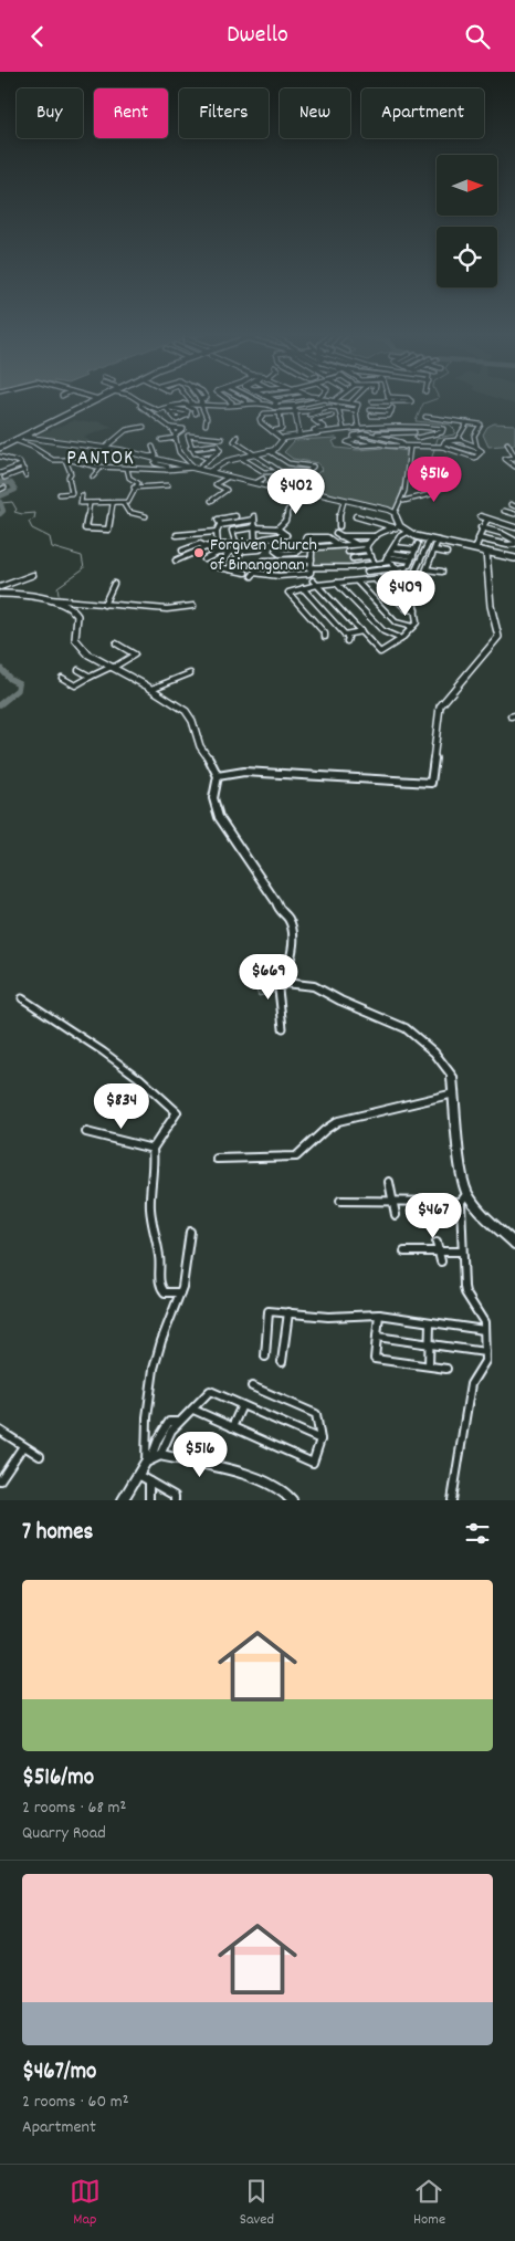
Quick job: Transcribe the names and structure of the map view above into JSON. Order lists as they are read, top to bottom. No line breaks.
{"districts":["PANTOK"],"places":["Forgiven Church of Binangonan"],"north":"right","page":{"header":"Dwello","chip":["Buy","Rent","Filters","New","Apartment"],"price":["$516","$402","$409","$669","$834","$467","$516"],"heading":"7 homes","list":[{"name":"$516/mo","note":"2 rooms · 68 m² · Quarry Road"},{"name":"$467/mo","note":"2 rooms · 60 m² · Apartment"}],"tabs":["Map","Saved","Home"]}}
